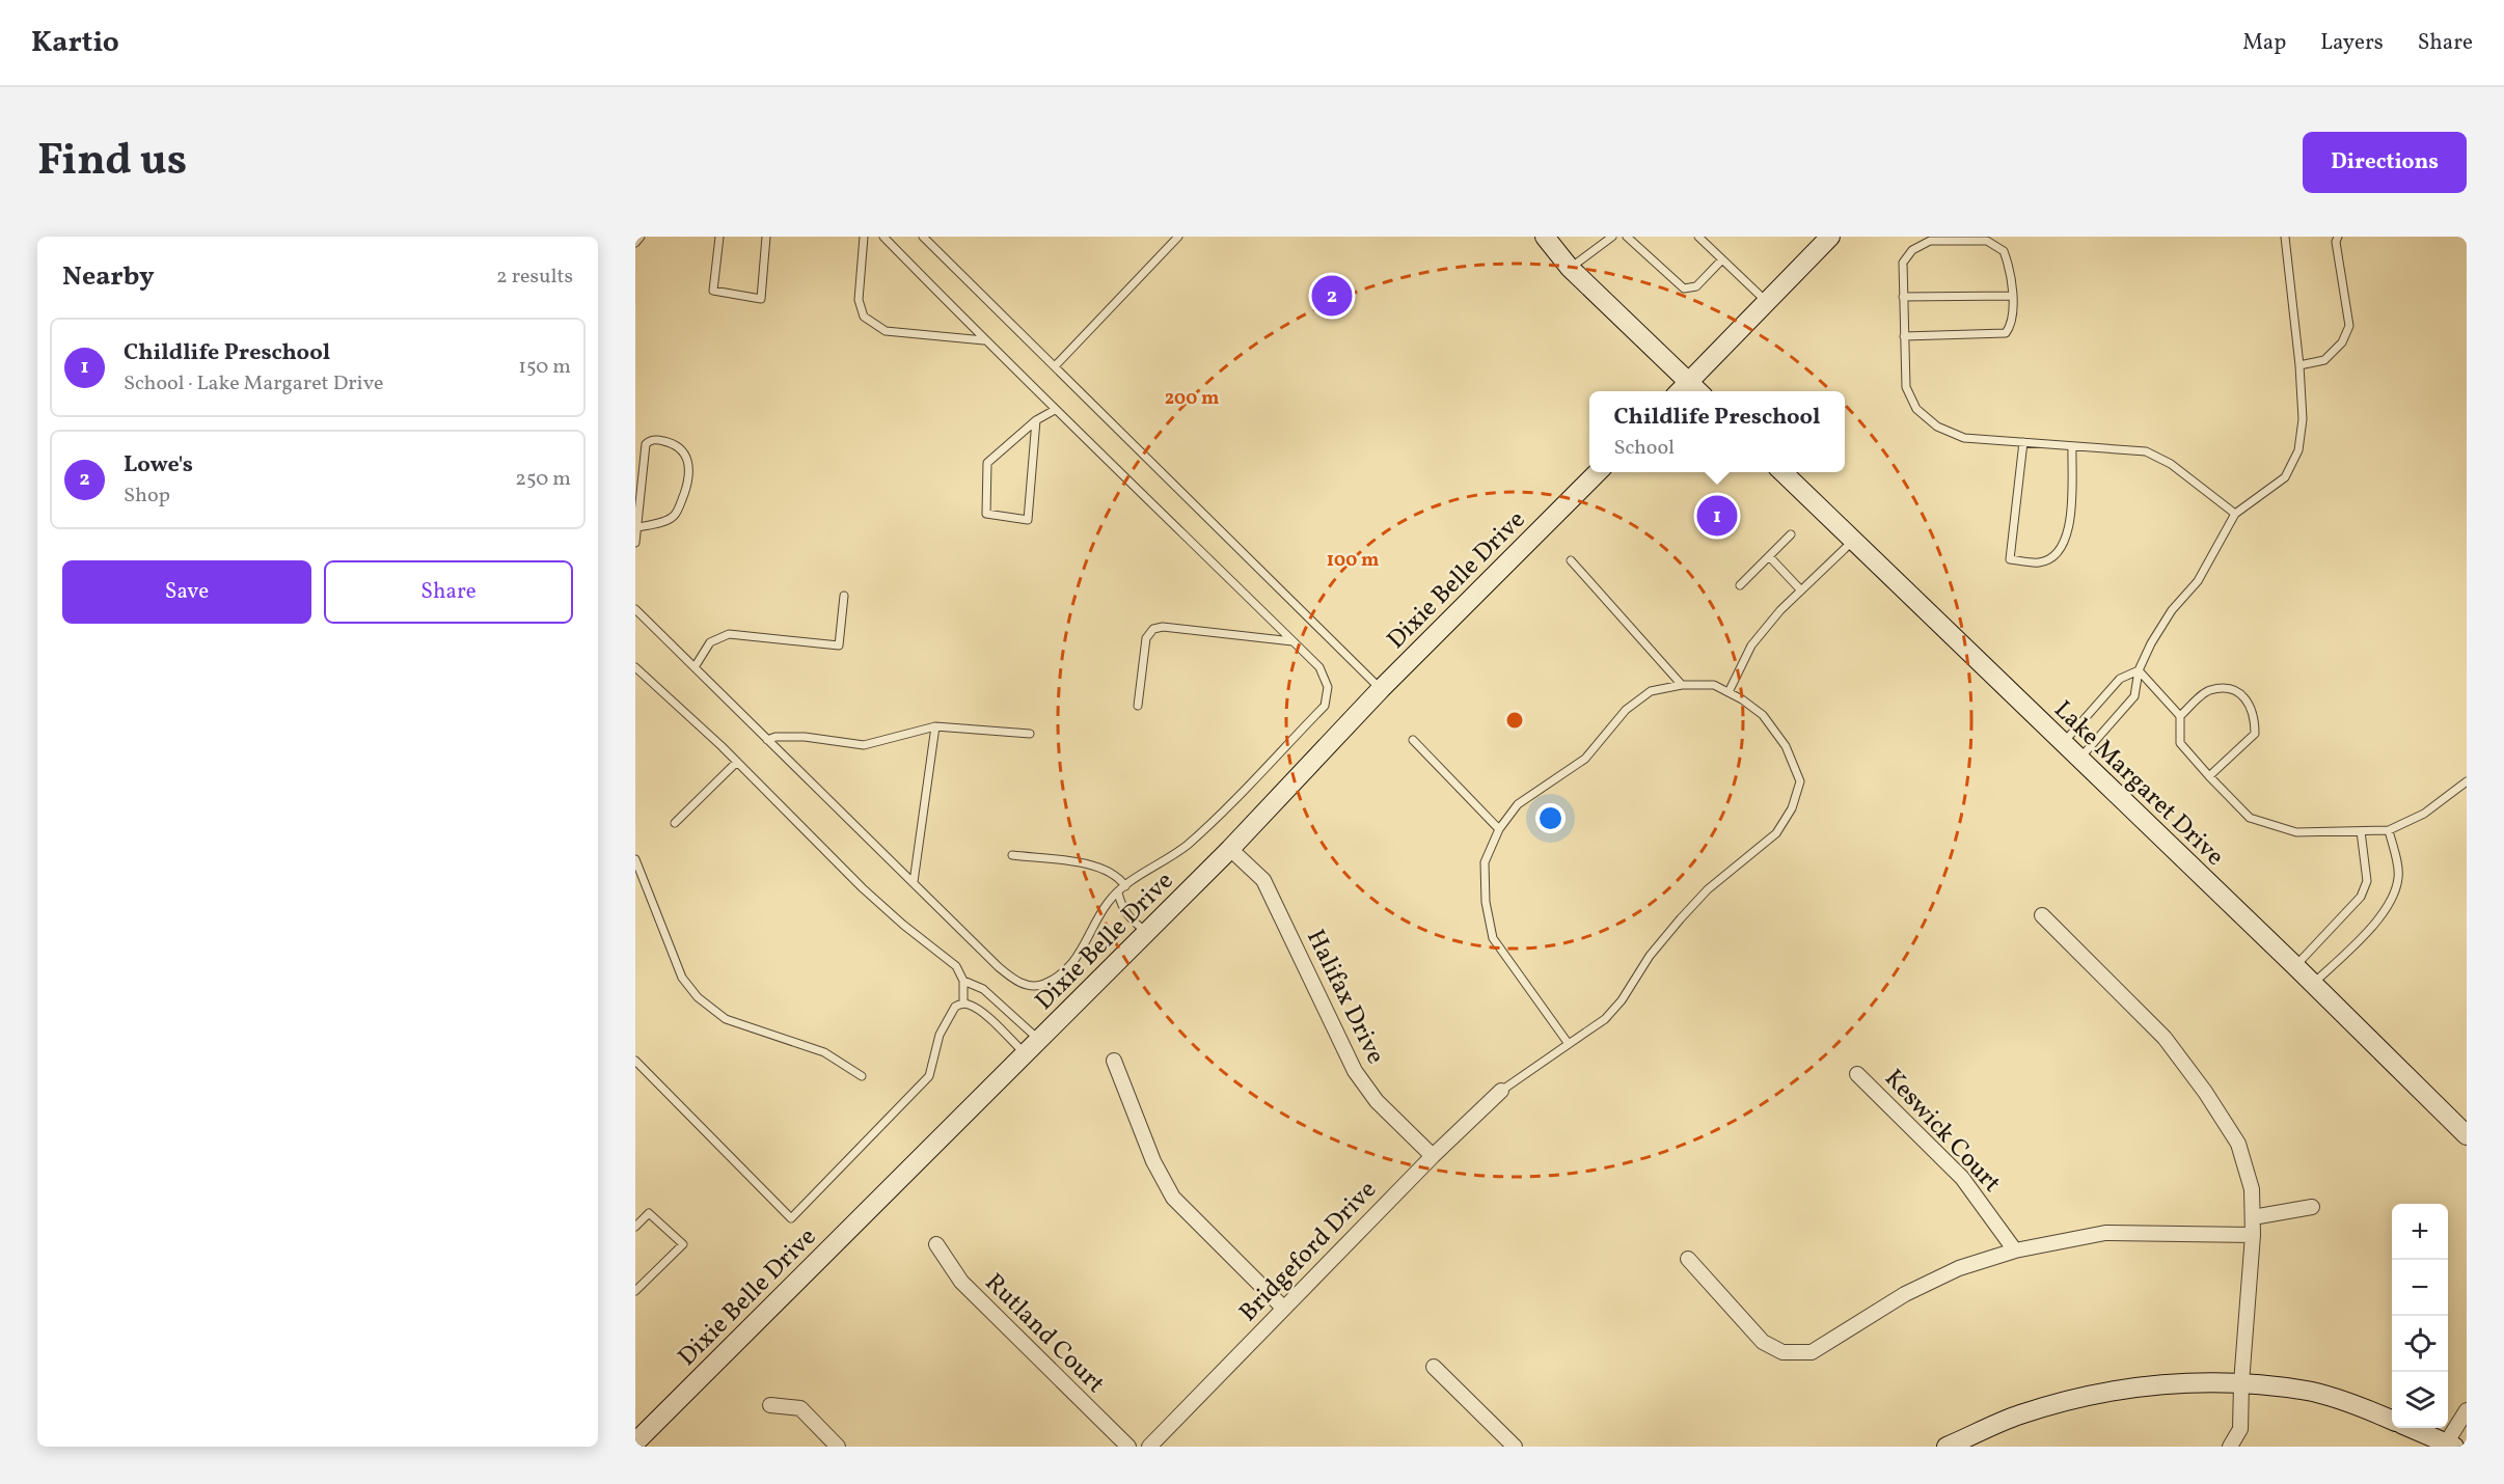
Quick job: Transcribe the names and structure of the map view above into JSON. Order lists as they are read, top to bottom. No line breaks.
{"streets":{"street":["Dixie Belle Drive","Lake Margaret Drive","Halifax Drive","Keswick Court","Bridgeford Drive","Rutland Court"]},"crossings":[["Dixie Belle Drive","Halifax Drive"],["Halifax Drive","Bridgeford Drive"]],"page":{"header":"Kartio","nav":["Map","Layers","Share"],"title":"Find us","buttons":["Directions",["Save","Share"]],"heading":["Nearby","2 results"],"pins":["2","1"],"list":[{"mark":"1","name":"Childlife Preschool","note":"School · Lake Margaret Drive","value":"150 m"},{"mark":"2","name":"Lowe's","note":"Shop","value":"250 m"}],"popup":["Childlife Preschool","School"],"map_buttons":["+","−"]},"rings":["200 m","100 m"]}
